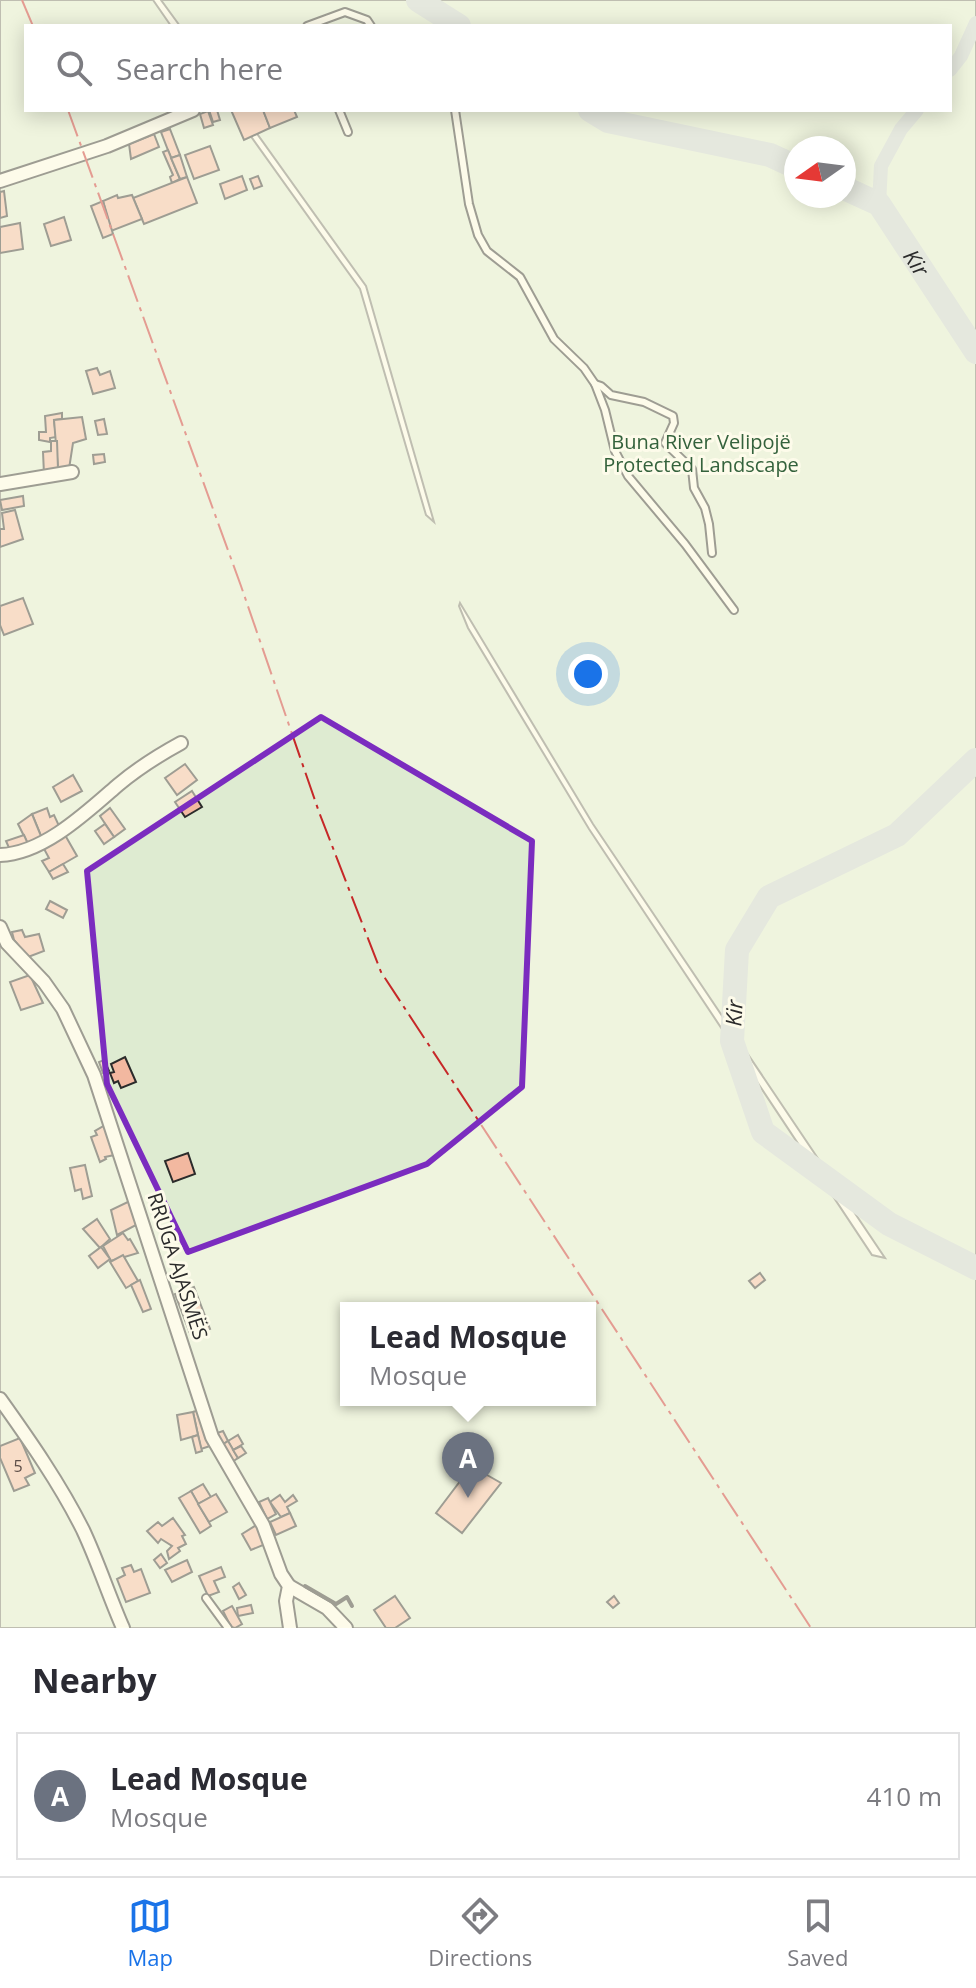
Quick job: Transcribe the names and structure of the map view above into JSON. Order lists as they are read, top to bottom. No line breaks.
{"streets":{"street":["RRUGA AJASMËS"]},"water":["Kir"],"parks":["Buna River Velipojë Protected Landscape"],"house_numbers":["5"],"north":"left","page":{"search":"Search here","popup":["Lead Mosque","Mosque"],"pins":"A","heading":"Nearby","list":[{"mark":"A","name":"Lead Mosque","note":"Mosque","value":"410 m"}],"nav":["Map","Directions","Saved"]}}
